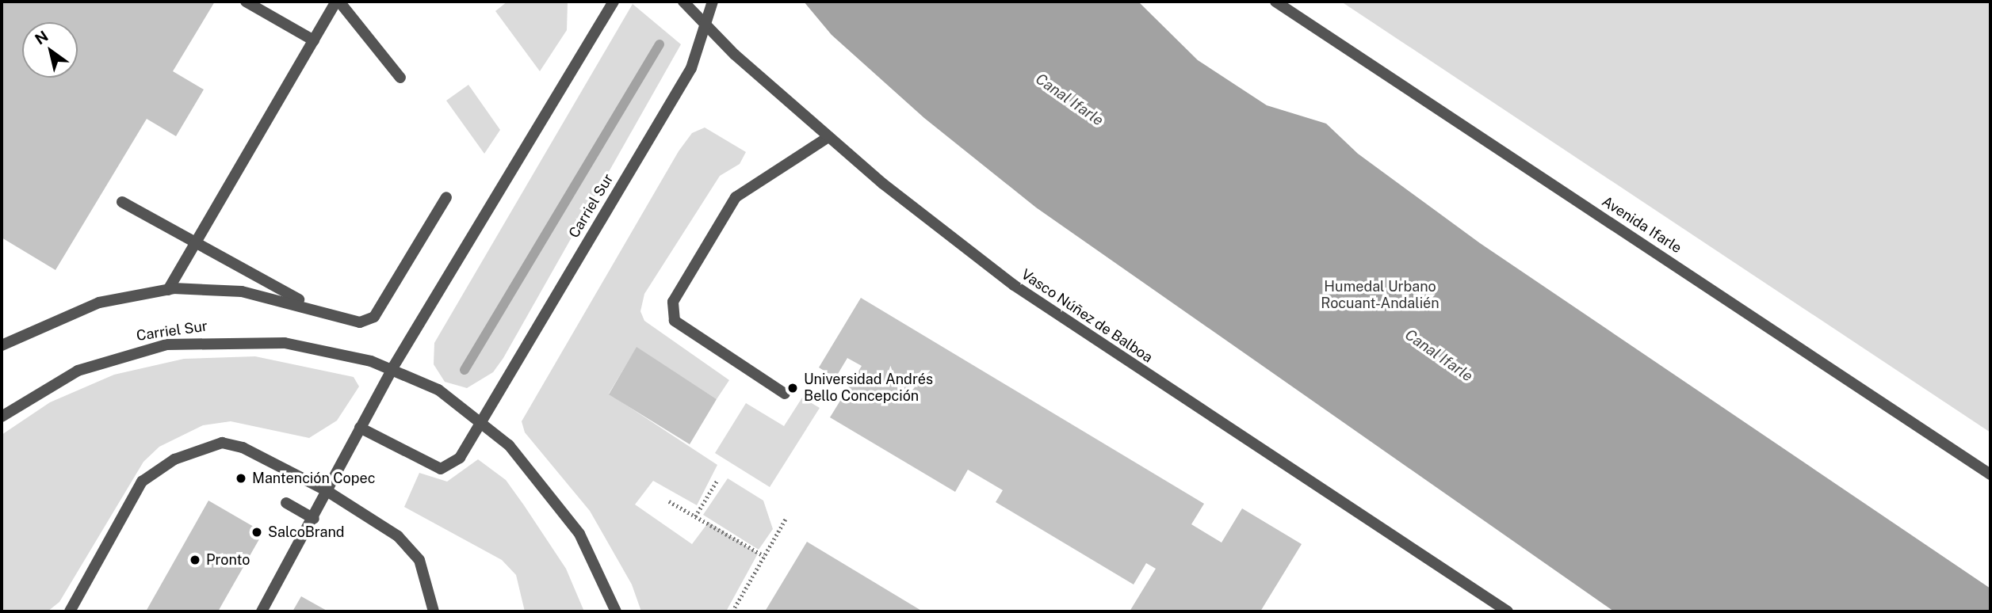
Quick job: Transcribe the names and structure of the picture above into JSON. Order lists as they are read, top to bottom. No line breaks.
{"streets":{"street":["Carriel Sur","Avenida Ifarle","Vasco Núñez de Balboa"]},"crossings":[["Carriel Sur","Vasco Núñez de Balboa"]],"water":["Canal Ifarle"],"parks":["Humedal Urbano Rocuant-Andalién"],"places":["Universidad Andrés Bello Concepción","Mantención Copec","SalcoBrand","Pronto"],"north":"top left"}
